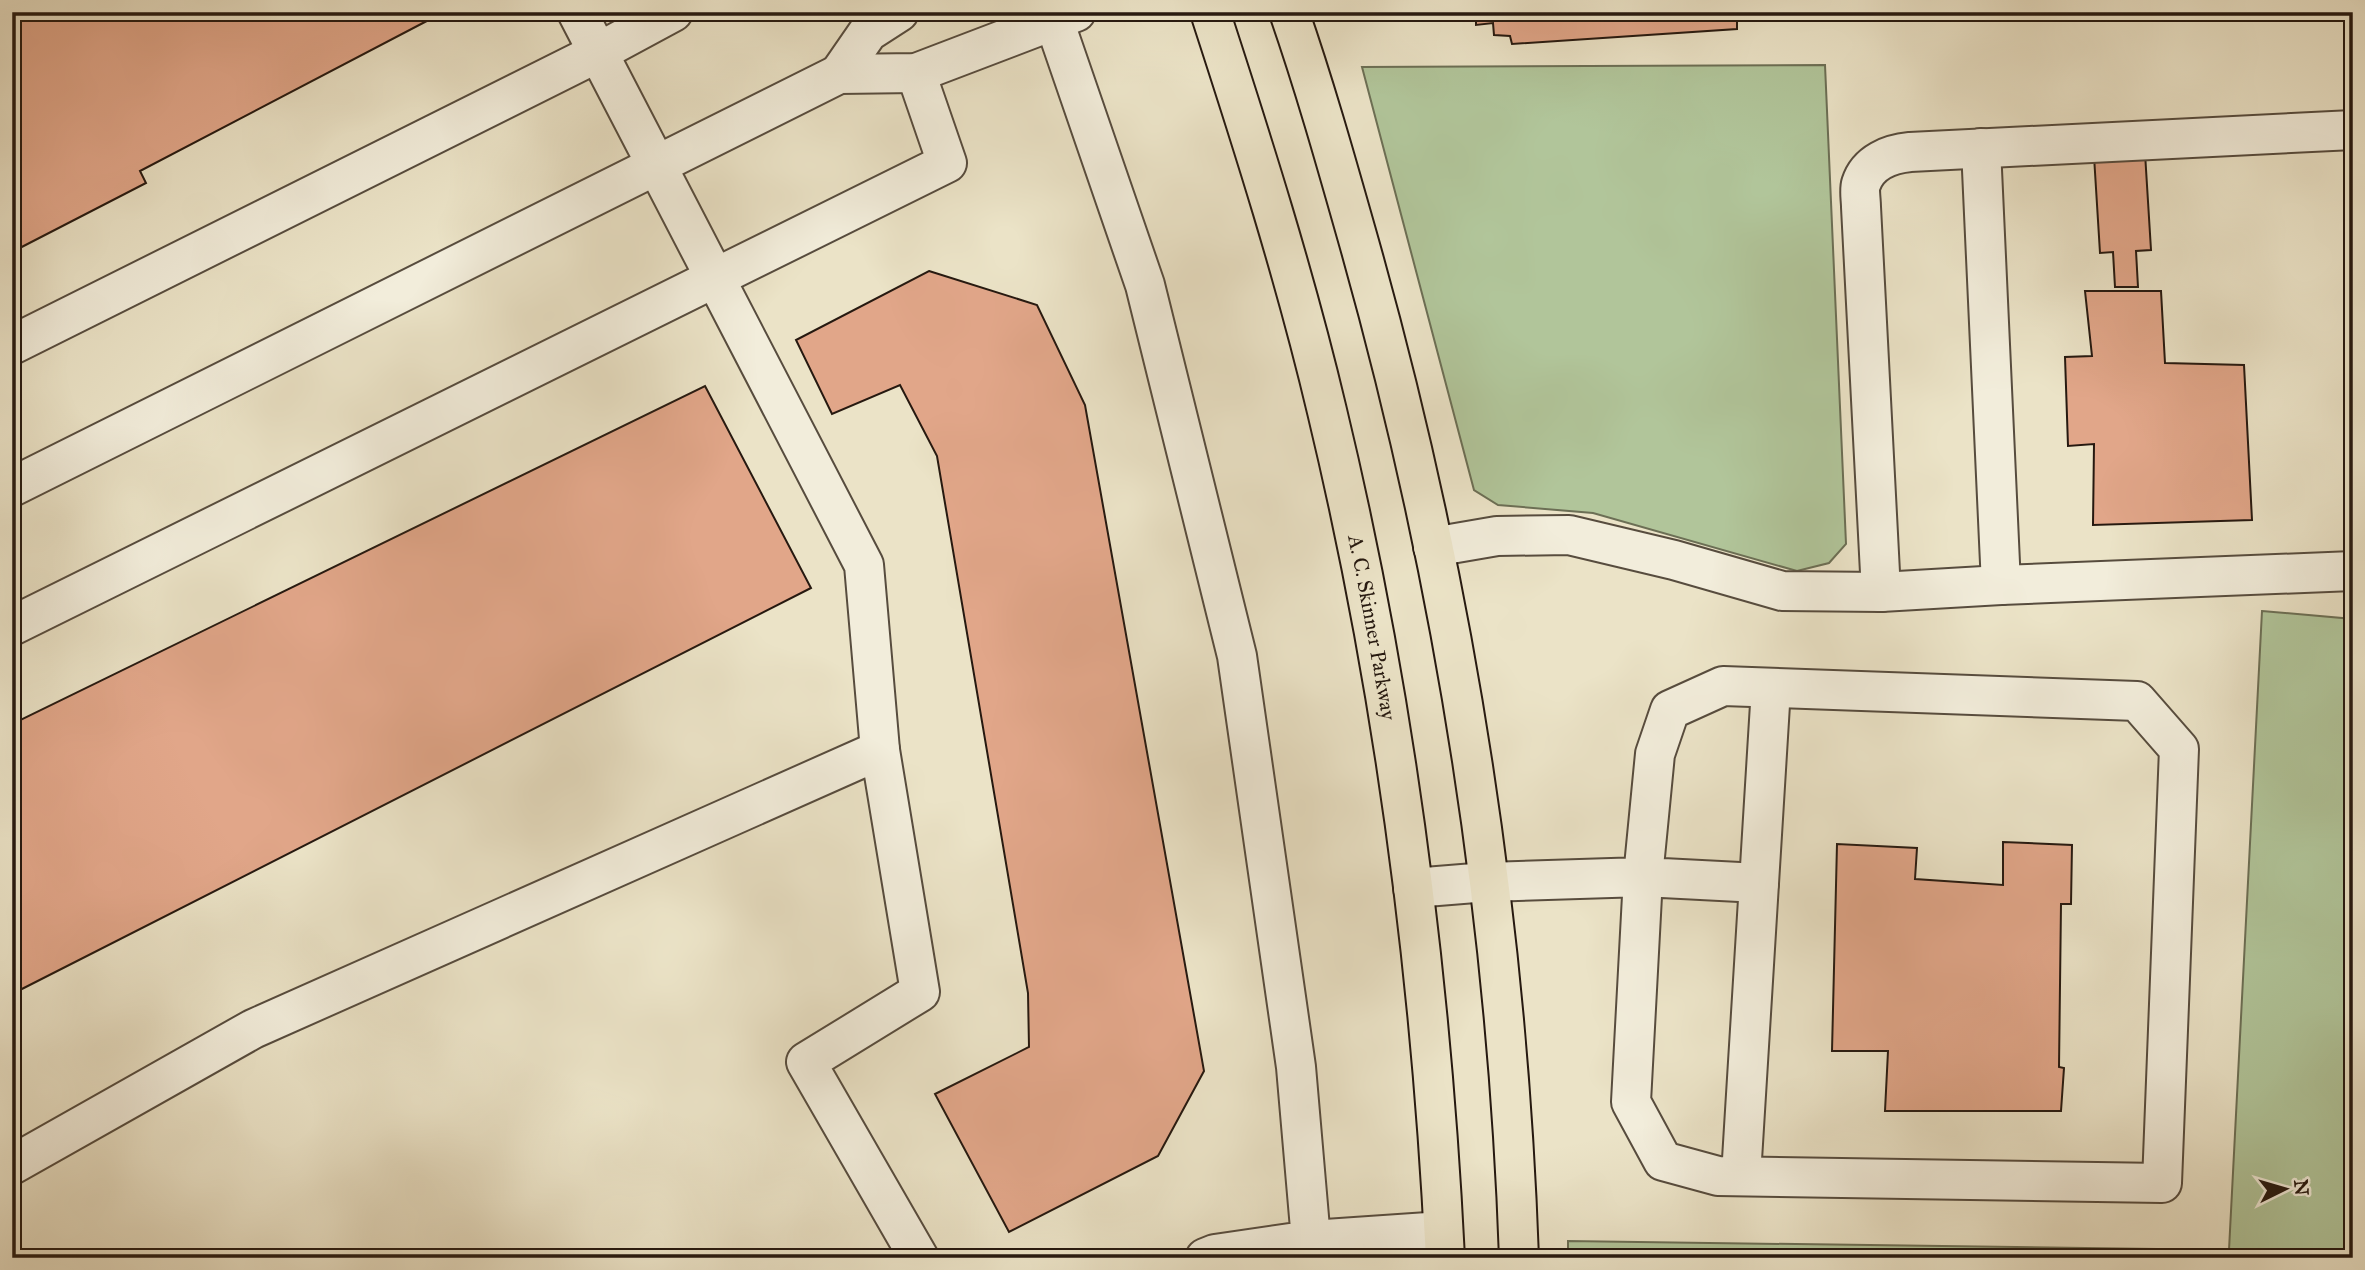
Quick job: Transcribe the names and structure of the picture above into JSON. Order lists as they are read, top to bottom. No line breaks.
{"streets":{"main road":["A. C. Skinner Parkway"]},"north":"right"}
